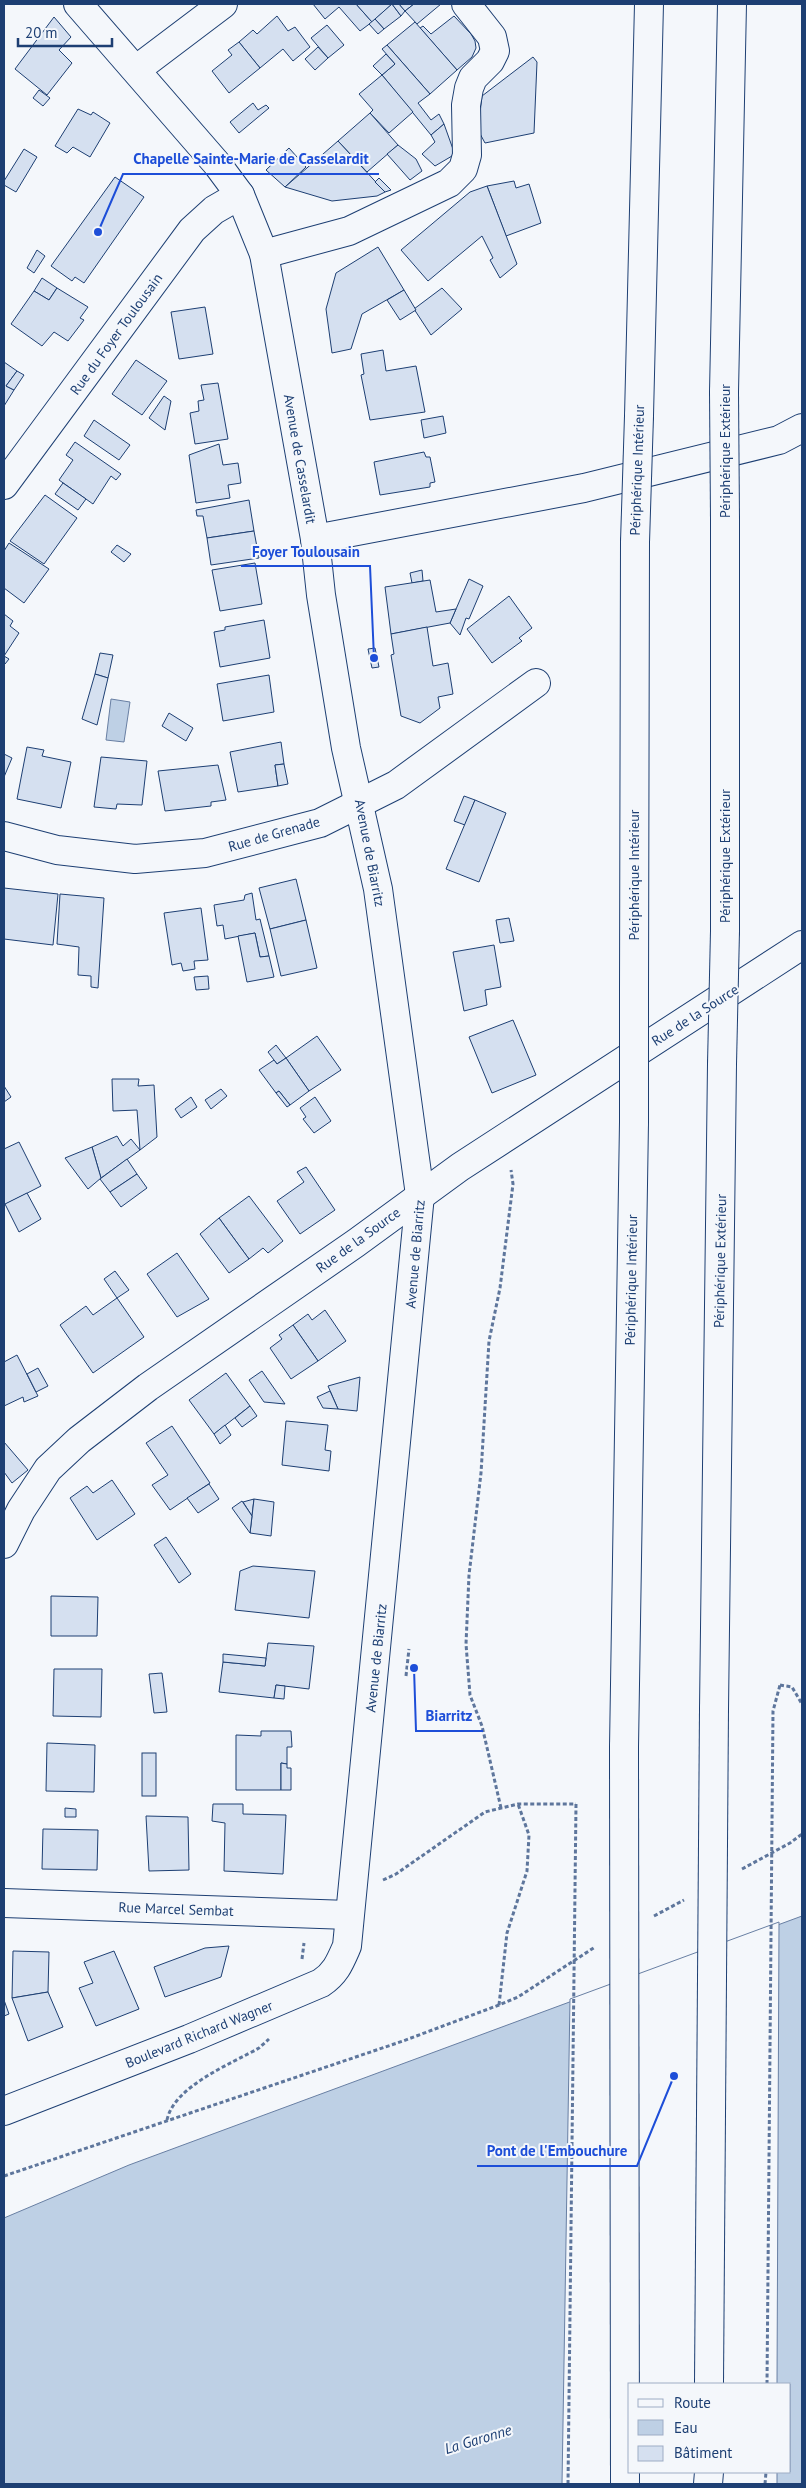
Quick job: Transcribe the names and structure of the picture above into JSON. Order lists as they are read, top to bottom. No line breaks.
{"streets":{"main road":["Rue du Foyer Toulousain","Périphérique Extérieur","Avenue de Casselardit","Périphérique Intérieur","Rue de Grenade","Avenue de Biarritz","Rue de la Source","Rue Marcel Sembat","Boulevard Richard Wagner"]},"crossings":[["Rue du Foyer Toulousain","Avenue de Casselardit"],["Avenue de Casselardit","Avenue de Biarritz"],["Rue de Grenade","Avenue de Biarritz"],["Avenue de Biarritz","Rue de la Source"],["Avenue de Biarritz","Rue Marcel Sembat"],["Avenue de Biarritz","Boulevard Richard Wagner"],["Rue Marcel Sembat","Boulevard Richard Wagner"]],"water":["La Garonne"],"places":["Chapelle Sainte-Marie de Casselardit","Foyer Toulousain","Biarritz","Pont de l'Embouchure"],"legend":["Route","Eau","Bâtiment"],"scale_bar":"20 m"}
